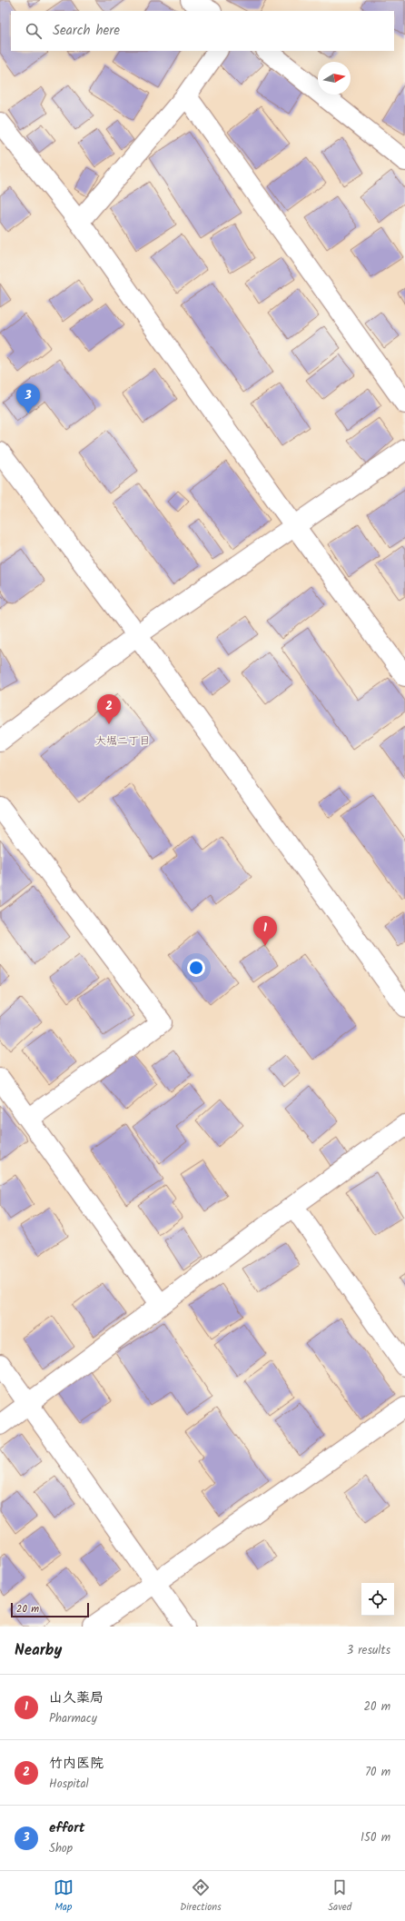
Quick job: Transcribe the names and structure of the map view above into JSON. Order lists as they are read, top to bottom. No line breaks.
{"districts":["大堀二丁目"],"scale_bar":"20 m","north":"right","page":{"search":"Search here","pins":["3","2","1"],"scale":"20 m","heading":["Nearby","3 results"],"list":[{"mark":"1","name":"山久薬局","note":"Pharmacy","value":"20 m"},{"mark":"2","name":"竹内医院","note":"Hospital","value":"70 m"},{"mark":"3","name":"effort","note":"Shop","value":"150 m"}],"nav":["Map","Directions","Saved"]}}
